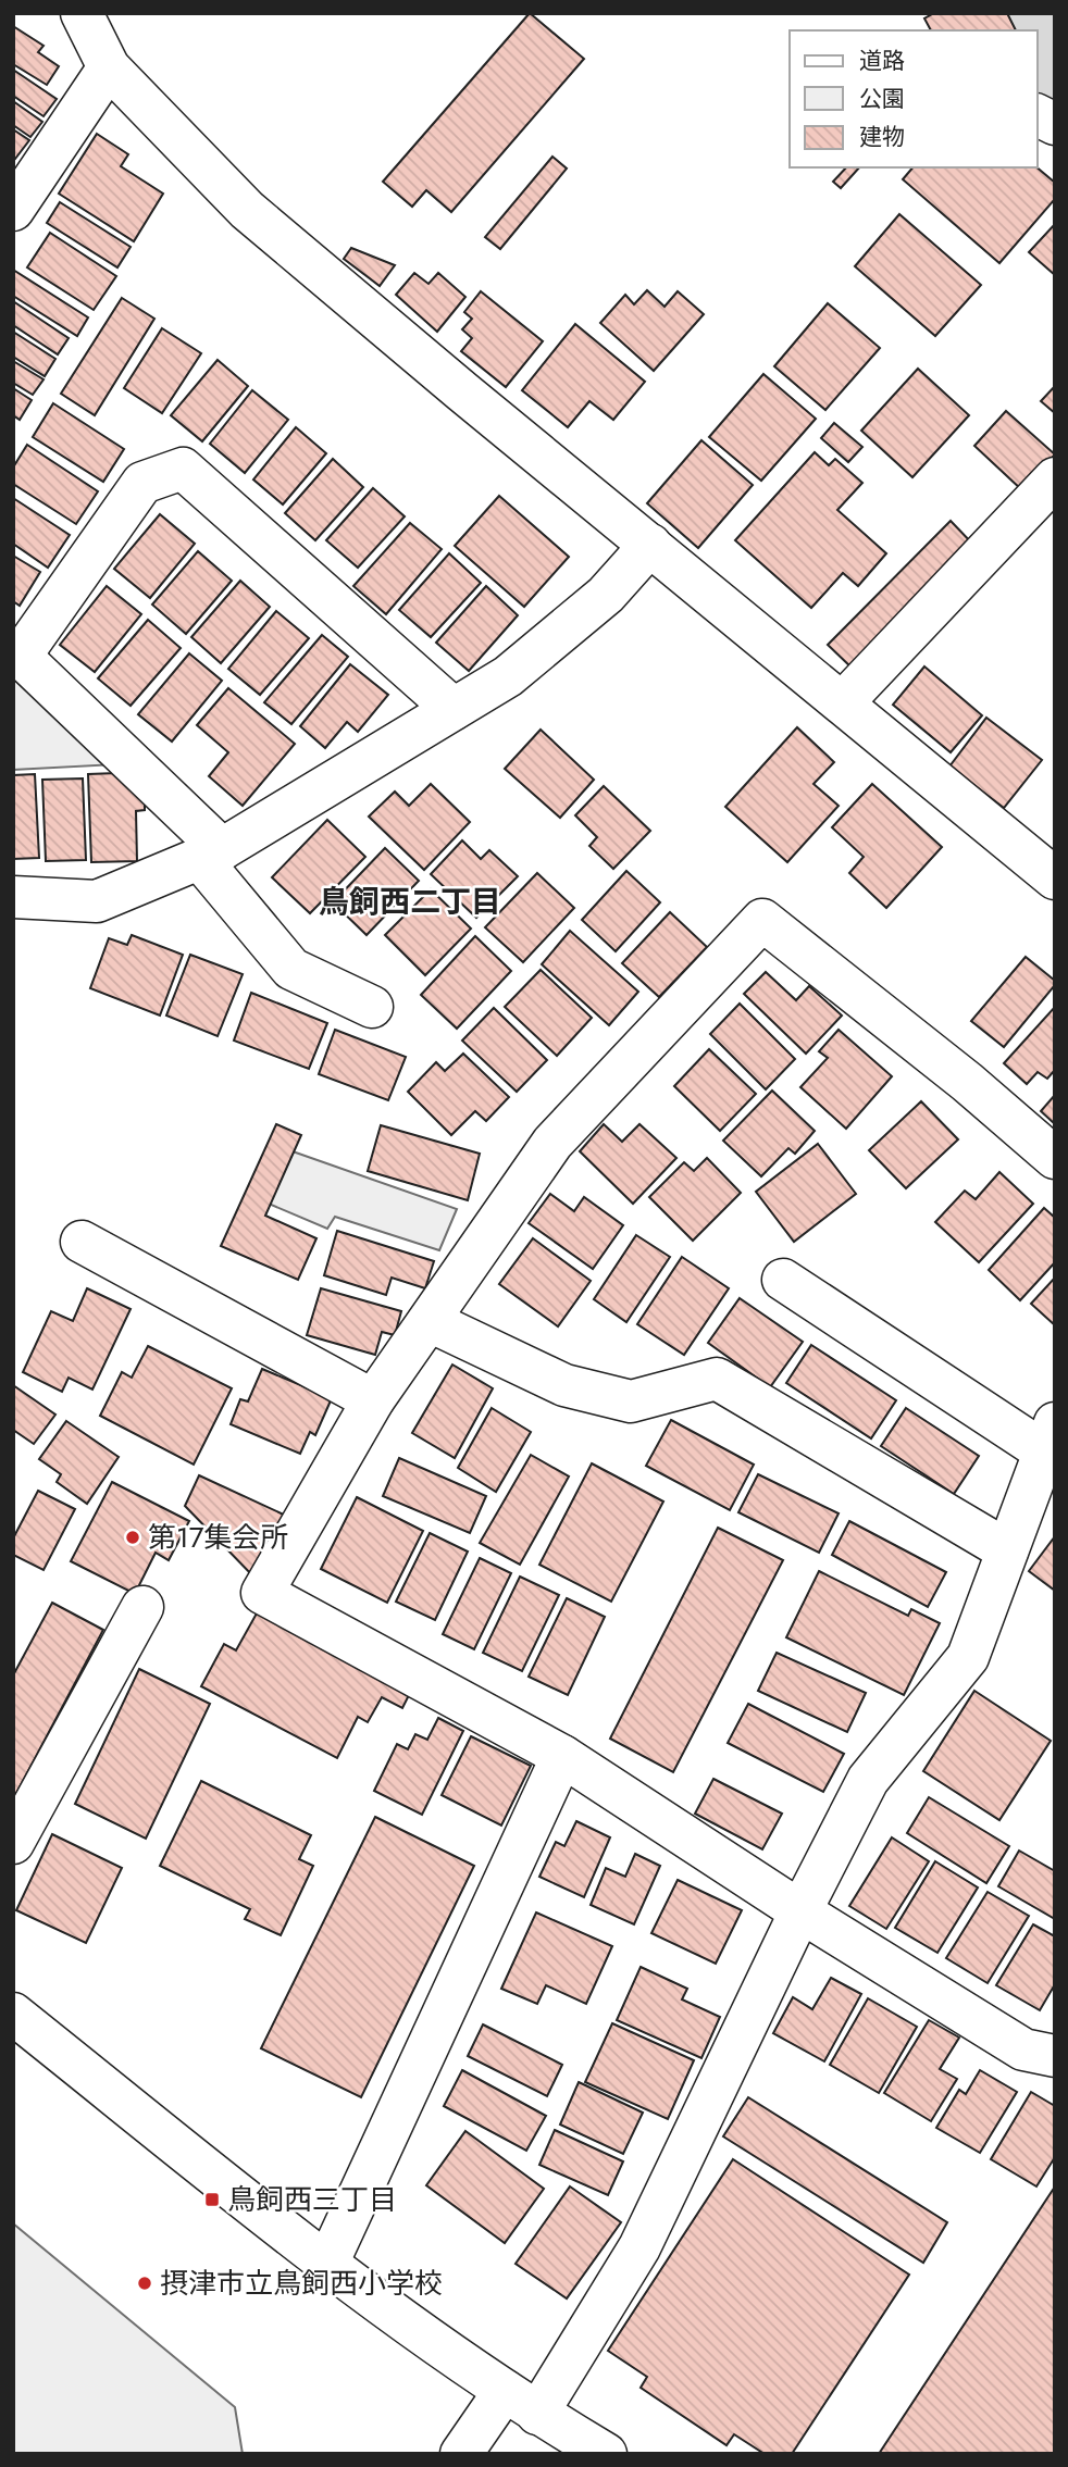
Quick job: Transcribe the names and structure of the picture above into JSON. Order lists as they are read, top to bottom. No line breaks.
{"districts":["鳥飼西二丁目"],"places":{"other":["第17集会所","摂津市立鳥飼西小学校"],"transit":["鳥飼西三丁目"]},"legend":["道路","公園","建物"]}
